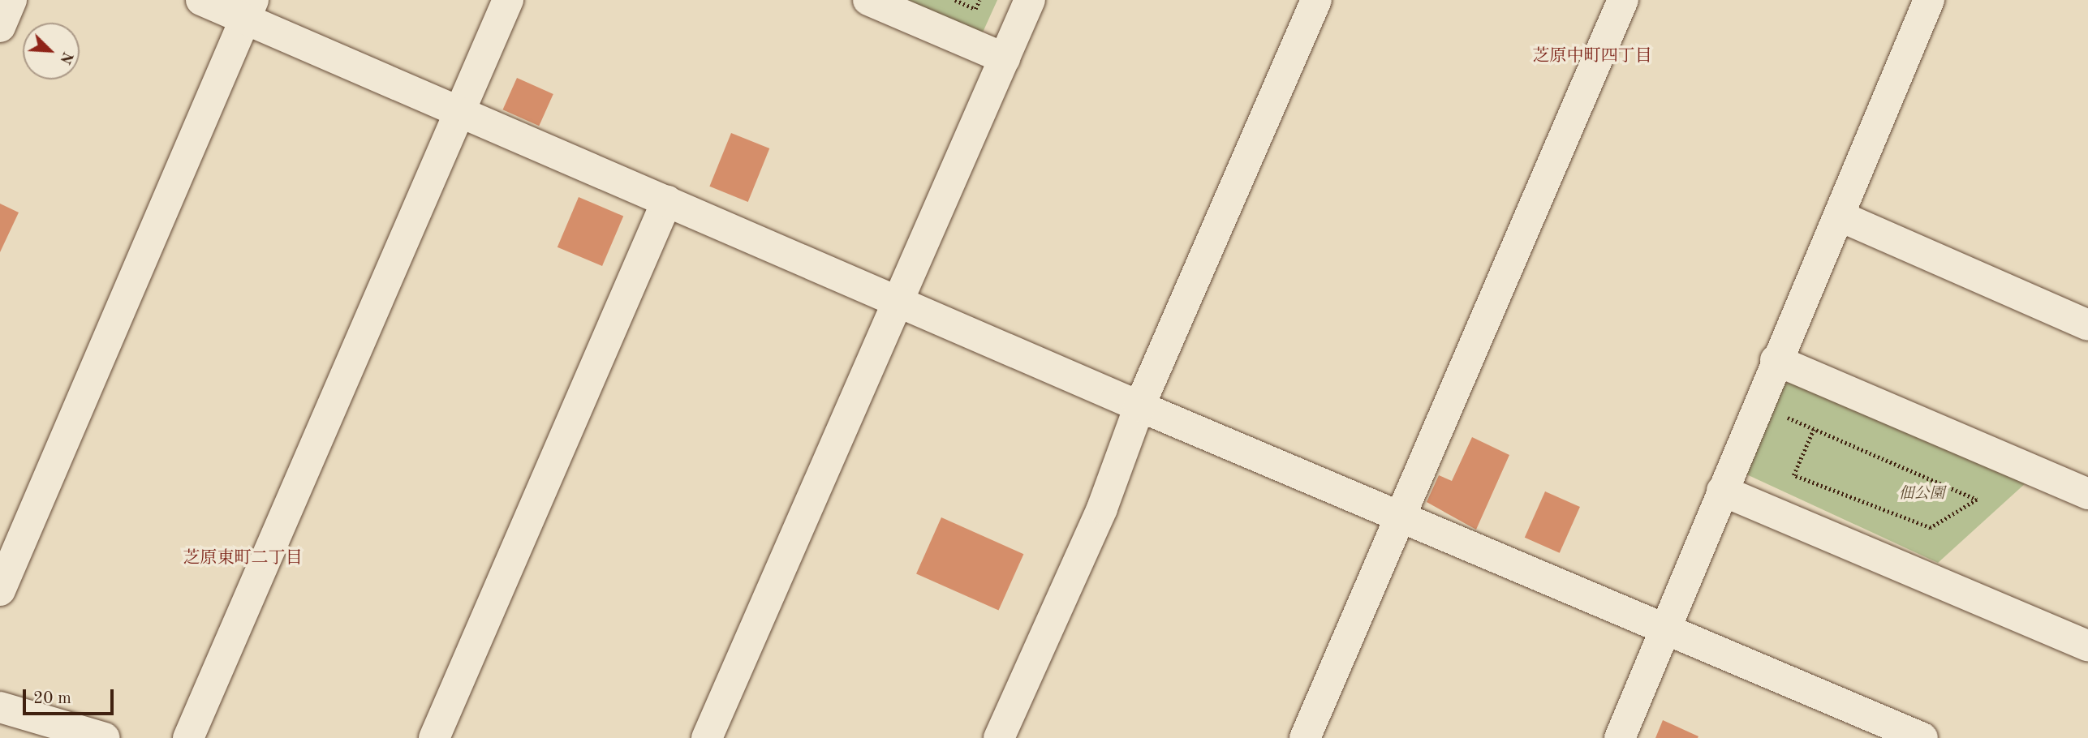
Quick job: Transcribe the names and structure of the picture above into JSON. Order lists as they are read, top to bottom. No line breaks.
{"districts":["芝原中町四丁目","芝原東町二丁目"],"parks":["佃公園"],"scale_bar":"20 m","north":"bottom right"}
